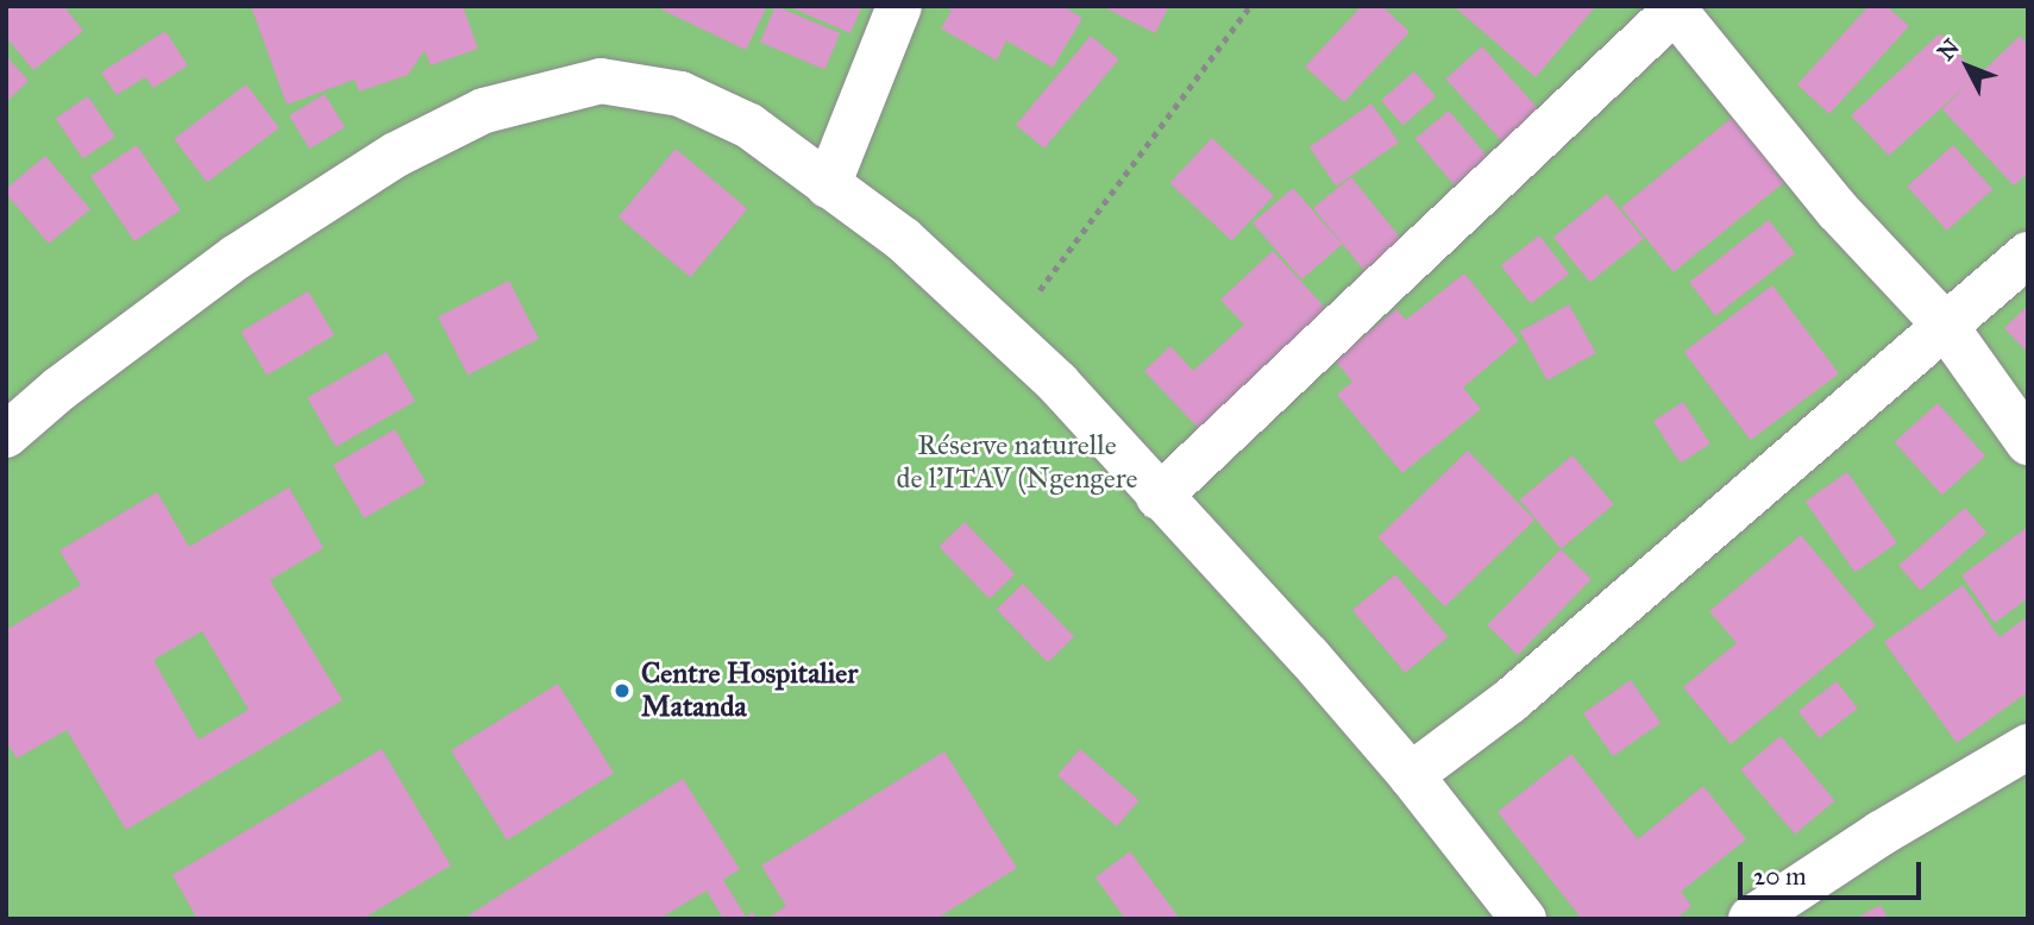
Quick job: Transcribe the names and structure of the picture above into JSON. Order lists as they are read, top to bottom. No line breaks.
{"parks":["Réserve naturelle de l'ITAV (Ngengere"],"places":["Centre Hospitalier Matanda"],"scale_bar":"20 m","north":"top left"}
